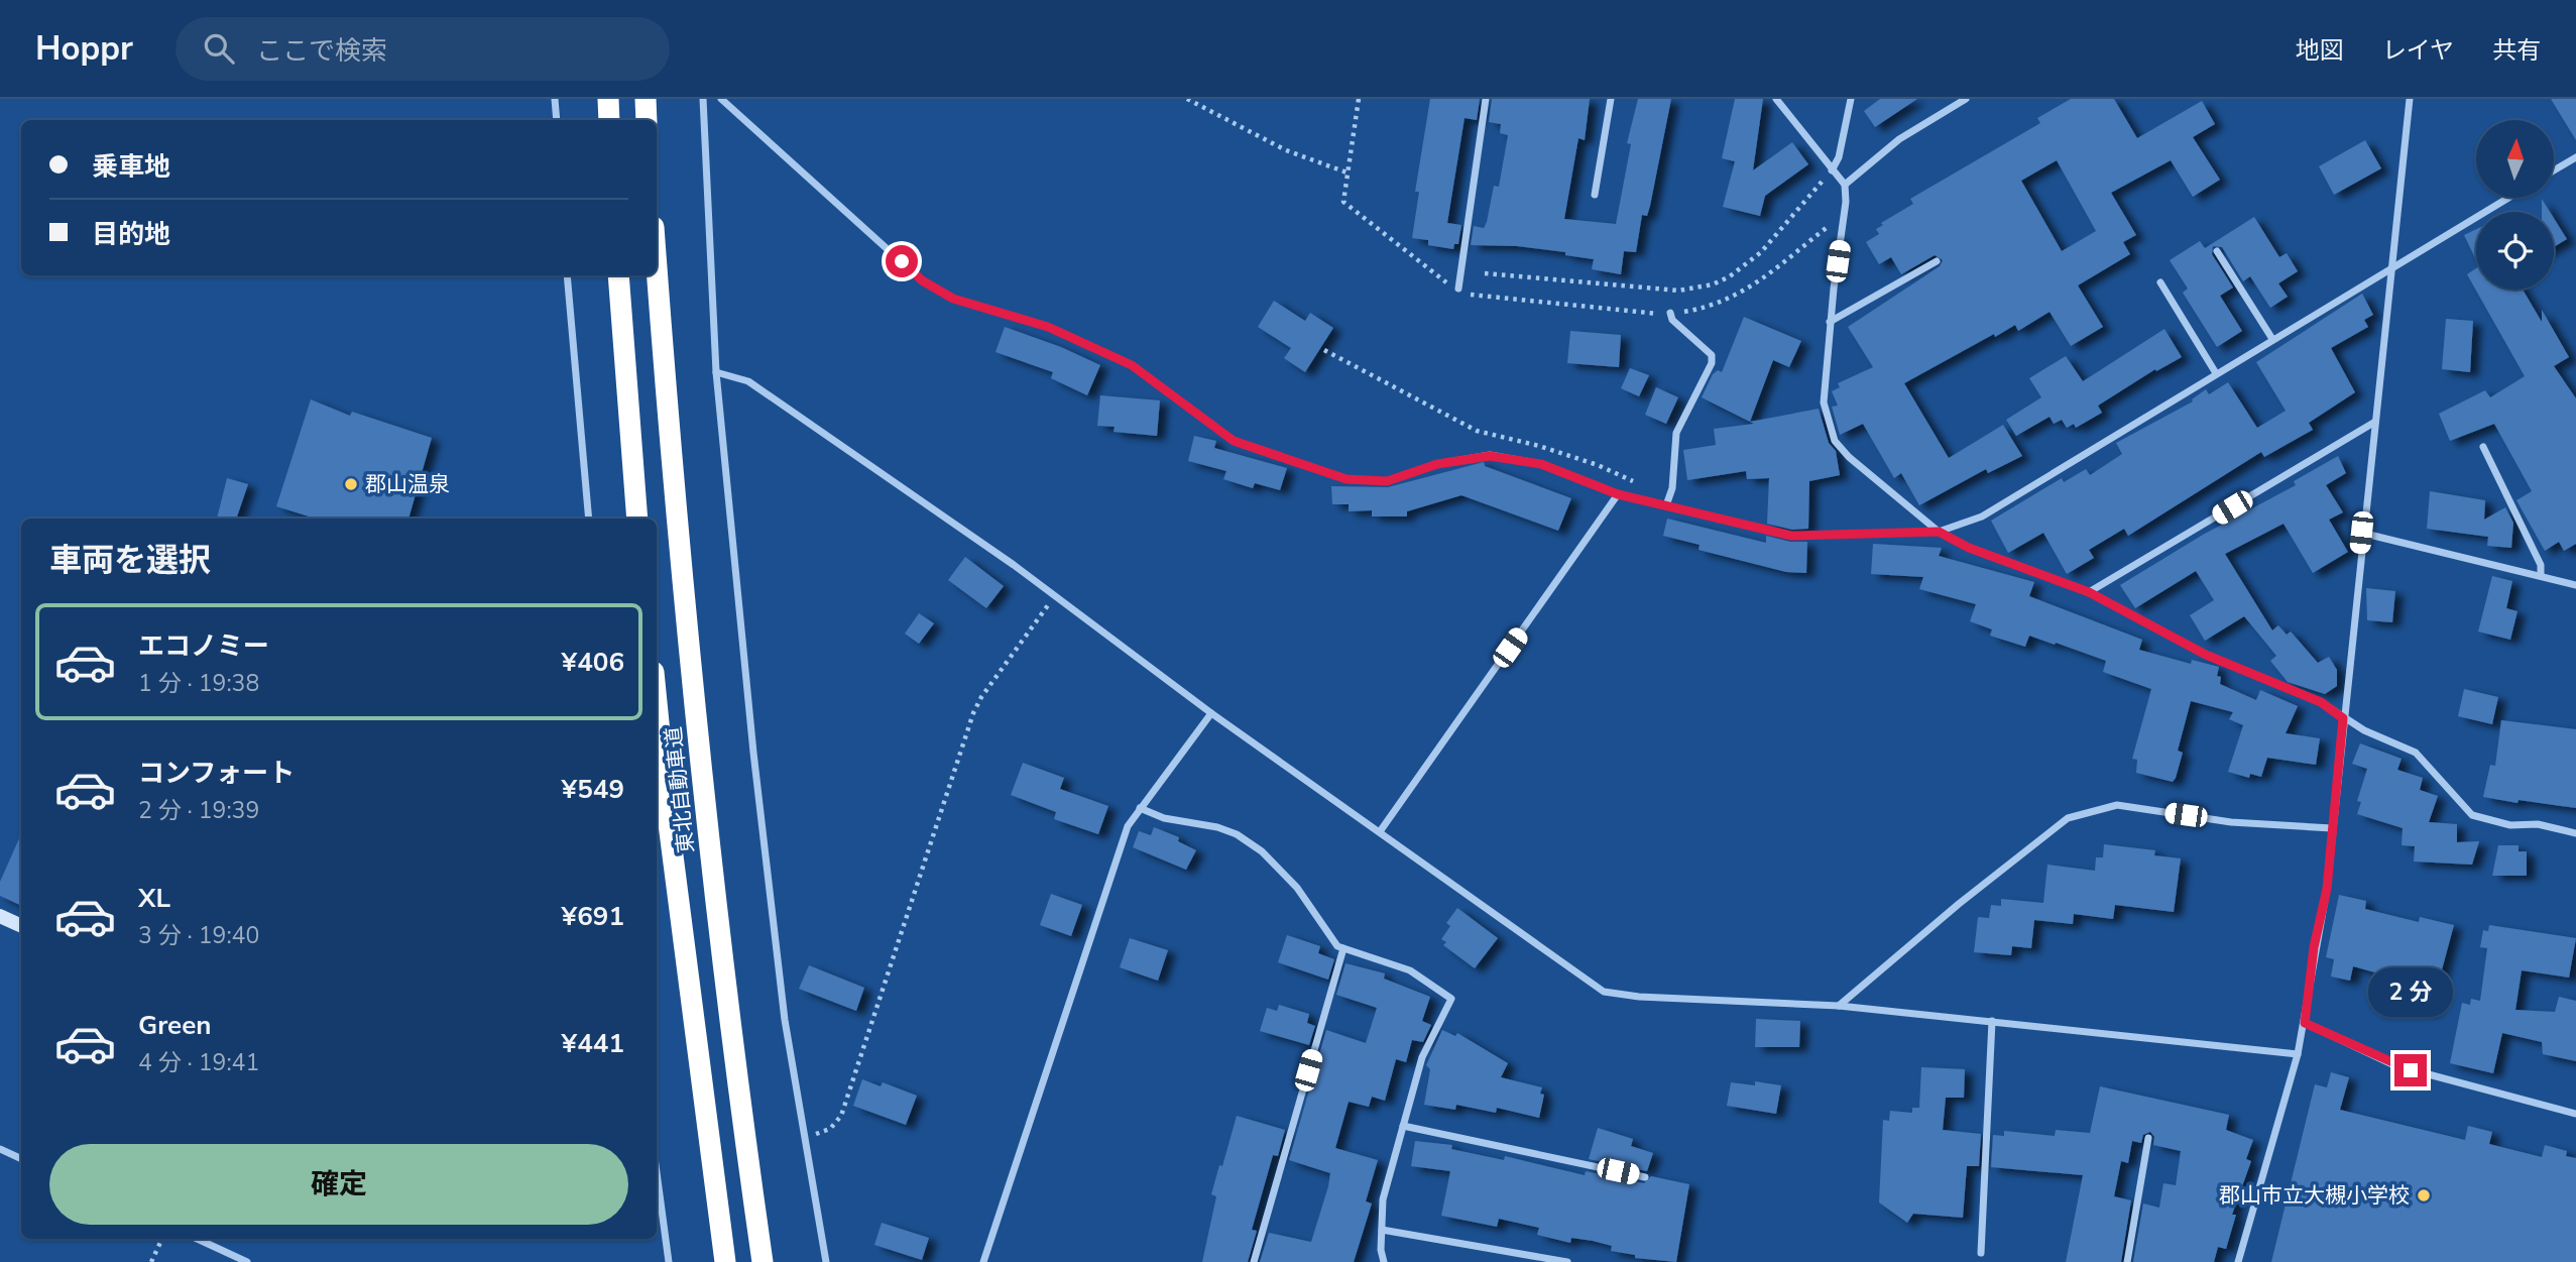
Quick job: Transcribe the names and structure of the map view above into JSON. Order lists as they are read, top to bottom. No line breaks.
{"streets":{"highway":["東北自動車道"]},"places":["郡山温泉","郡山市立大槻小学校"],"north":"top","page":{"header":"Hoppr","search":"ここで検索","nav":["地図","レイヤ","共有"],"banner":["乗車地","目的地"],"heading":"車両を選択","list":[{"name":"エコノミー","note":"1 分 · 19:38","value":"¥406"},{"name":"コンフォート","note":"2 分 · 19:39","value":"¥549"},{"name":"XL","note":"3 分 · 19:40","value":"¥691"},{"name":"Green","note":"4 分 · 19:41","value":"¥441"}],"bubble":"2 分","buttons":"確定"}}
